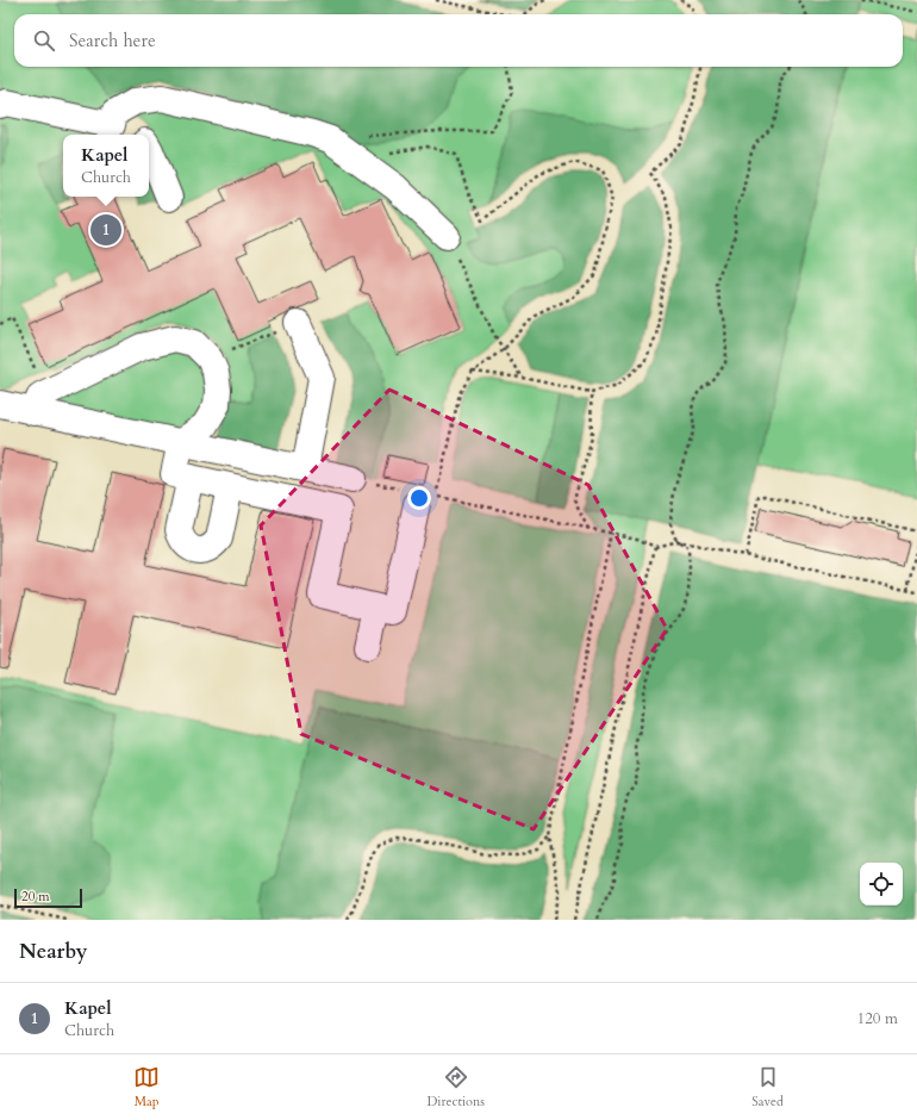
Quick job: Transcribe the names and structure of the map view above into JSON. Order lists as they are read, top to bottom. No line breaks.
{"scale_bar":"20 m","page":{"search":"Search here","popup":["Kapel","Church"],"pins":"1","scale":"20 m","heading":"Nearby","list":[{"mark":"1","name":"Kapel","note":"Church","value":"120 m"}],"nav":["Map","Directions","Saved"]}}
